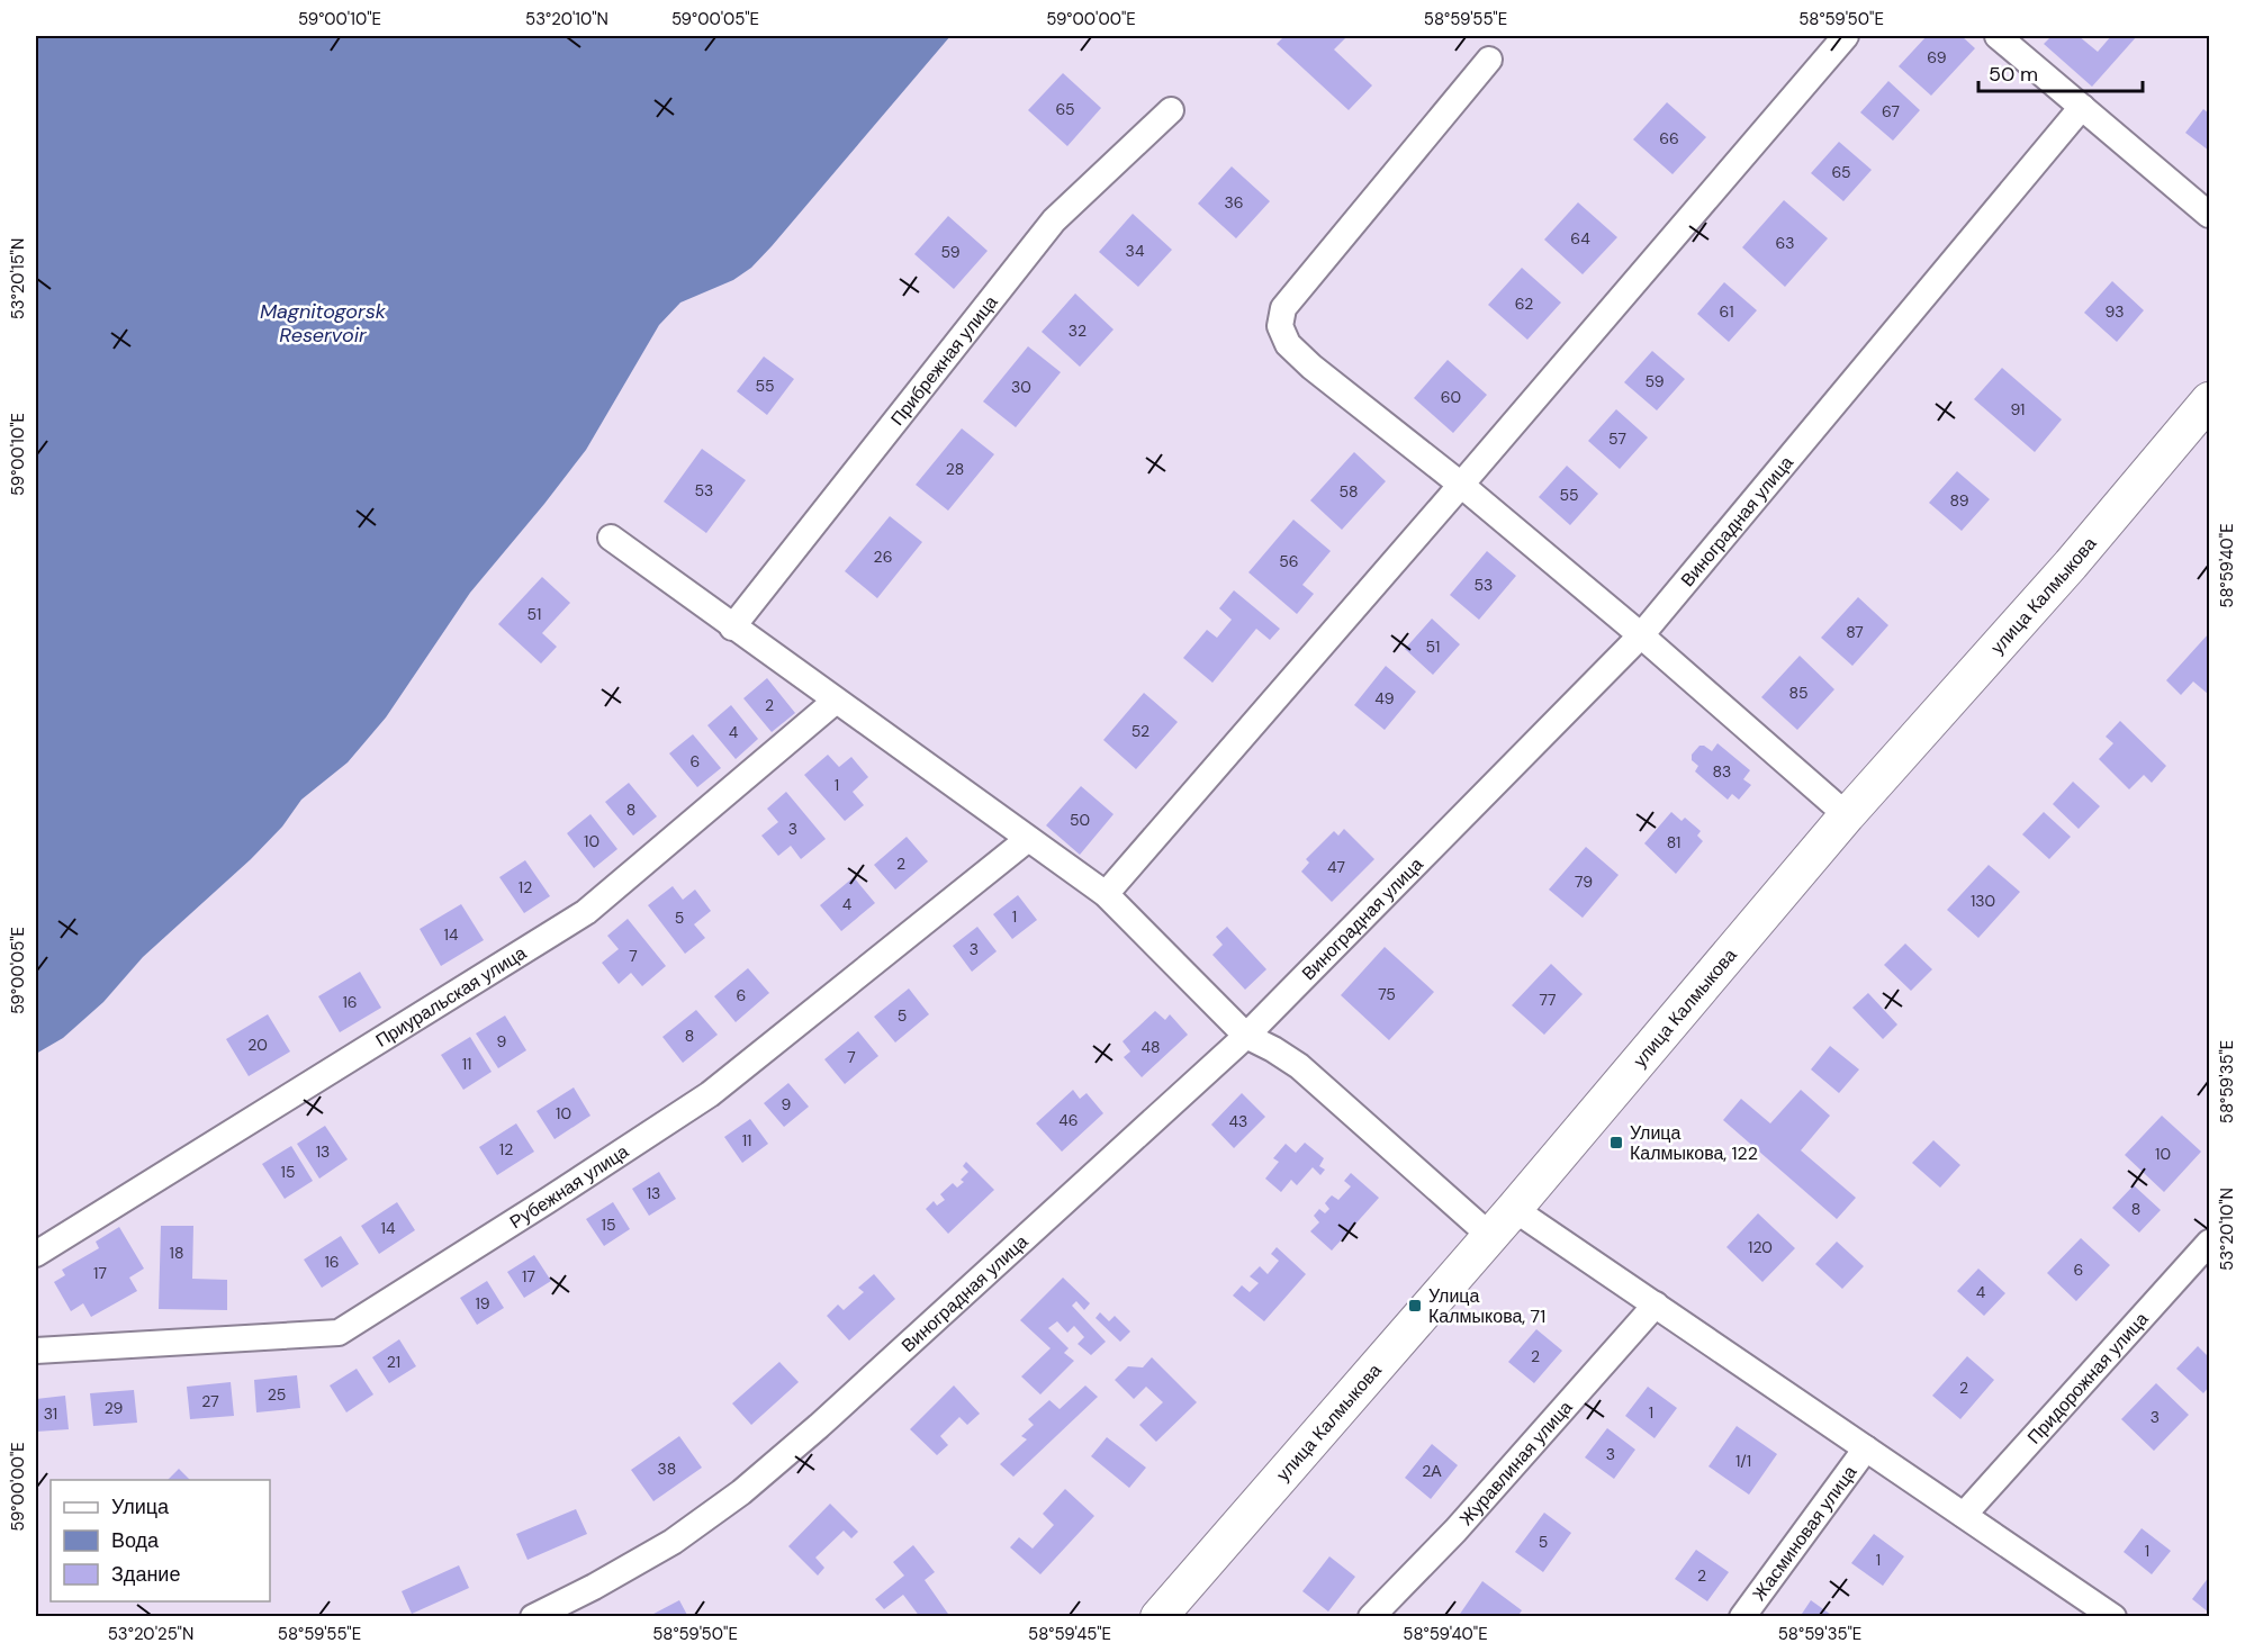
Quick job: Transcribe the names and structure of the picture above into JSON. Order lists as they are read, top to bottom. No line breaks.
{"streets":{"main road":["улица Калмыкова"],"street":["Прибрежная улица","Виноградная улица","Приуральская улица","Рубежная улица","Придорожная улица","Журавлиная улица","Жасминовая улица"]},"water":["Magnitogorsk Reservoir"],"places":{"transit":["Улица Калмыкова, 122","Улица Калмыкова, 71"]},"house_numbers":["69","65","67","66","65","36","64","63","34","59","62","61","93","32","59","55","30","60","91","57","28","53","58","55","89","26","56","53","51","87","51","85","49","2","52","4","6","83","1","8","50","3","10","81","2","47","79","12","130","4","1","5","14","3","7","75","6","77","16","5","8","9","20","48","7","11","9","10","46","43","11","12","13","10","15","13","8","15","14","120","18","16","6","17","17","4","19","2","21","2","25","27","29","1","31","3","3","1/1","38","2А","5","1","1","2"],"legend":["Улица","Вода","Здание"],"scale_bar":"50 m","coordinates":["59°00'10\"E","53°20'10\"N","59°00'05\"E","59°00'00\"E","58°59'55\"E","58°59'50\"E","53°20'15\"N","58°59'40\"E","58°59'35\"E","53°20'25\"N","58°59'45\"E"]}
